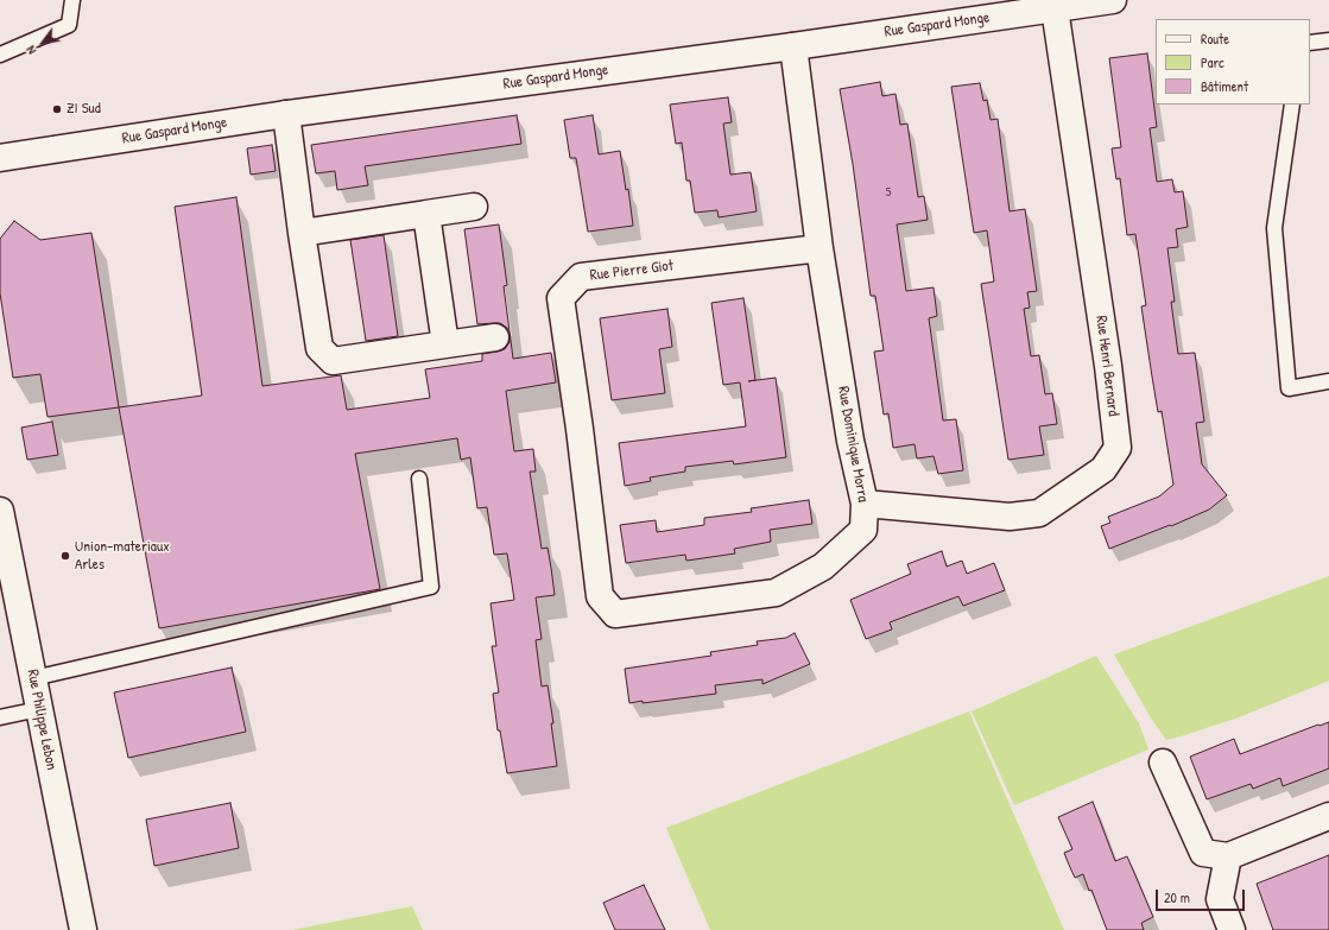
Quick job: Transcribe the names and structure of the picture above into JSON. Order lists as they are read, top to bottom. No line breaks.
{"streets":{"street":["Rue Gaspard Monge","Rue Pierre Giot","Rue Henri Bernard","Rue Dominique Morra","Rue Philippe Lebon"]},"crossings":[["Rue Gaspard Monge","Rue Henri Bernard"],["Rue Pierre Giot","Rue Dominique Morra"],["Rue Henri Bernard","Rue Dominique Morra"]],"places":["ZI Sud","Union-materiaux Arles"],"house_numbers":["5"],"legend":["Route","Parc","Bâtiment"],"scale_bar":"20 m","north":"bottom left"}
